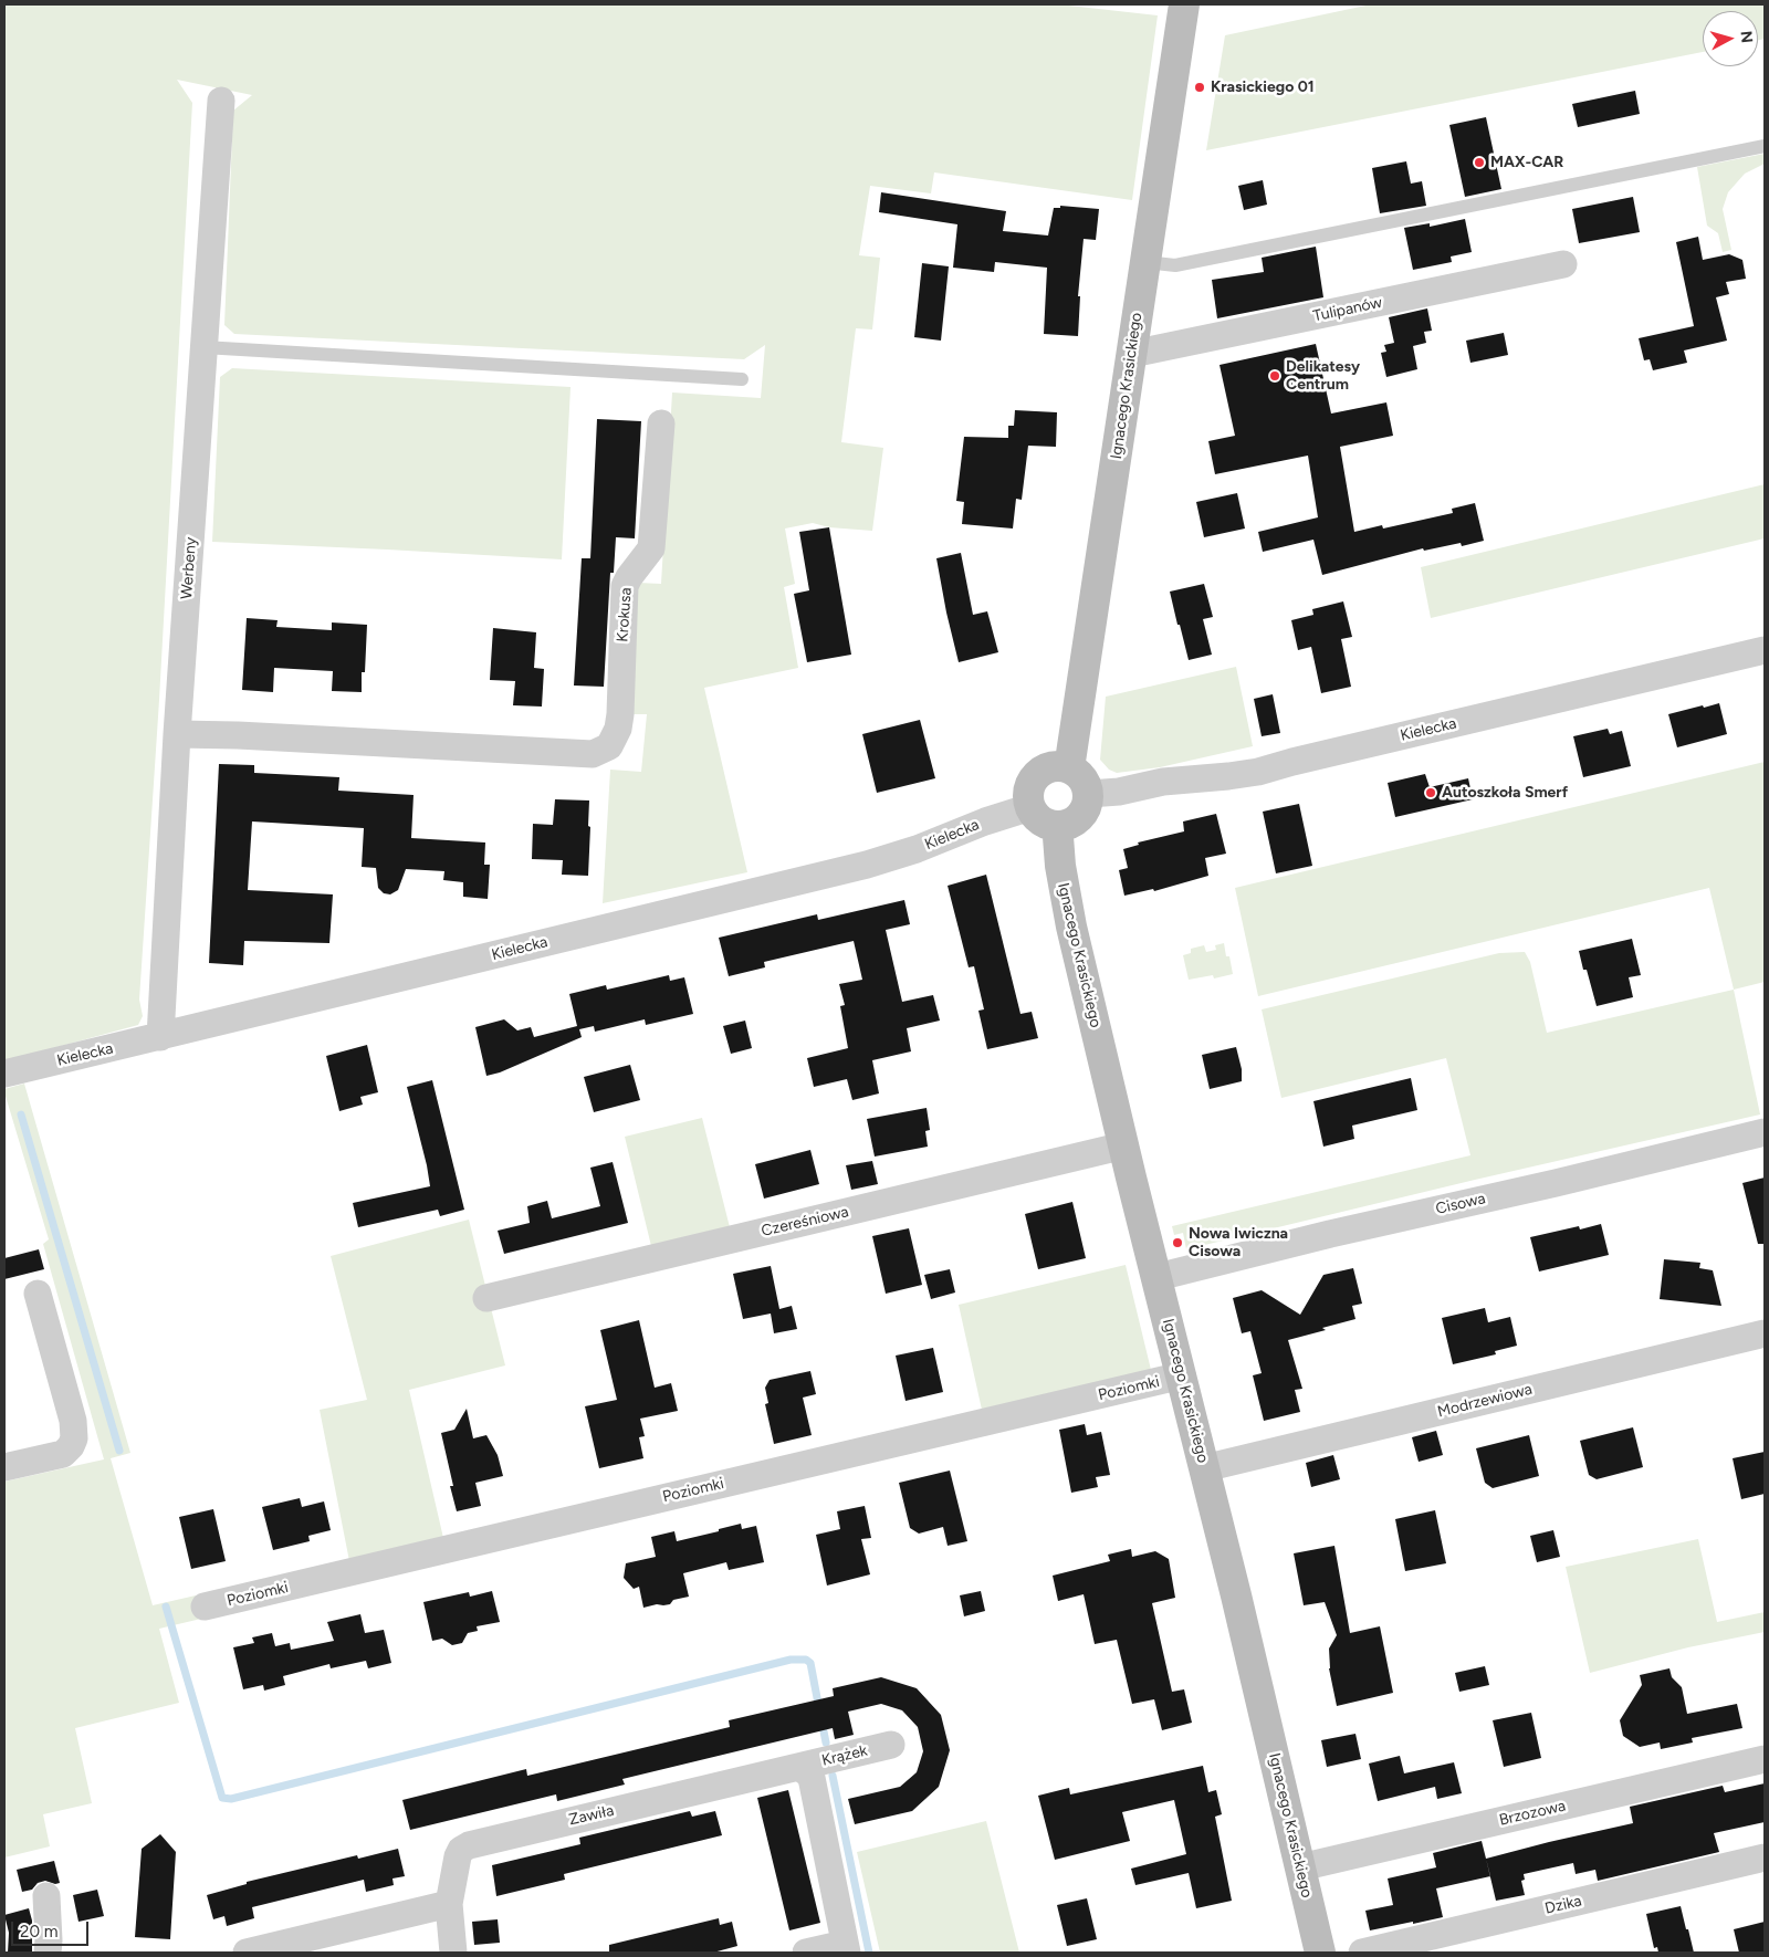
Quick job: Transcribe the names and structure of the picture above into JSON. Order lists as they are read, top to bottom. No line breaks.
{"streets":{"street":["Tulipanów","Ignacego Krasickiego","Werbeny","Krokusa","Kielecka","Cisowa","Czereśniowa","Poziomki","Modrzewiowa","Krążek","Brzozowa","Zawiła","Dzika"]},"crossings":[["Tulipanów","Ignacego Krasickiego"],["Ignacego Krasickiego","Kielecka"],["Ignacego Krasickiego","Cisowa"],["Ignacego Krasickiego","Czereśniowa"],["Ignacego Krasickiego","Poziomki"],["Ignacego Krasickiego","Modrzewiowa"],["Ignacego Krasickiego","Brzozowa"],["Werbeny","Krokusa"],["Werbeny","Kielecka"],["Krążek","Zawiła"]],"places":["Krasickiego 01","MAX-CAR","Delikatesy Centrum","Autoszkoła Smerf","Nowa Iwiczna Cisowa"],"scale_bar":"20 m","north":"right"}
